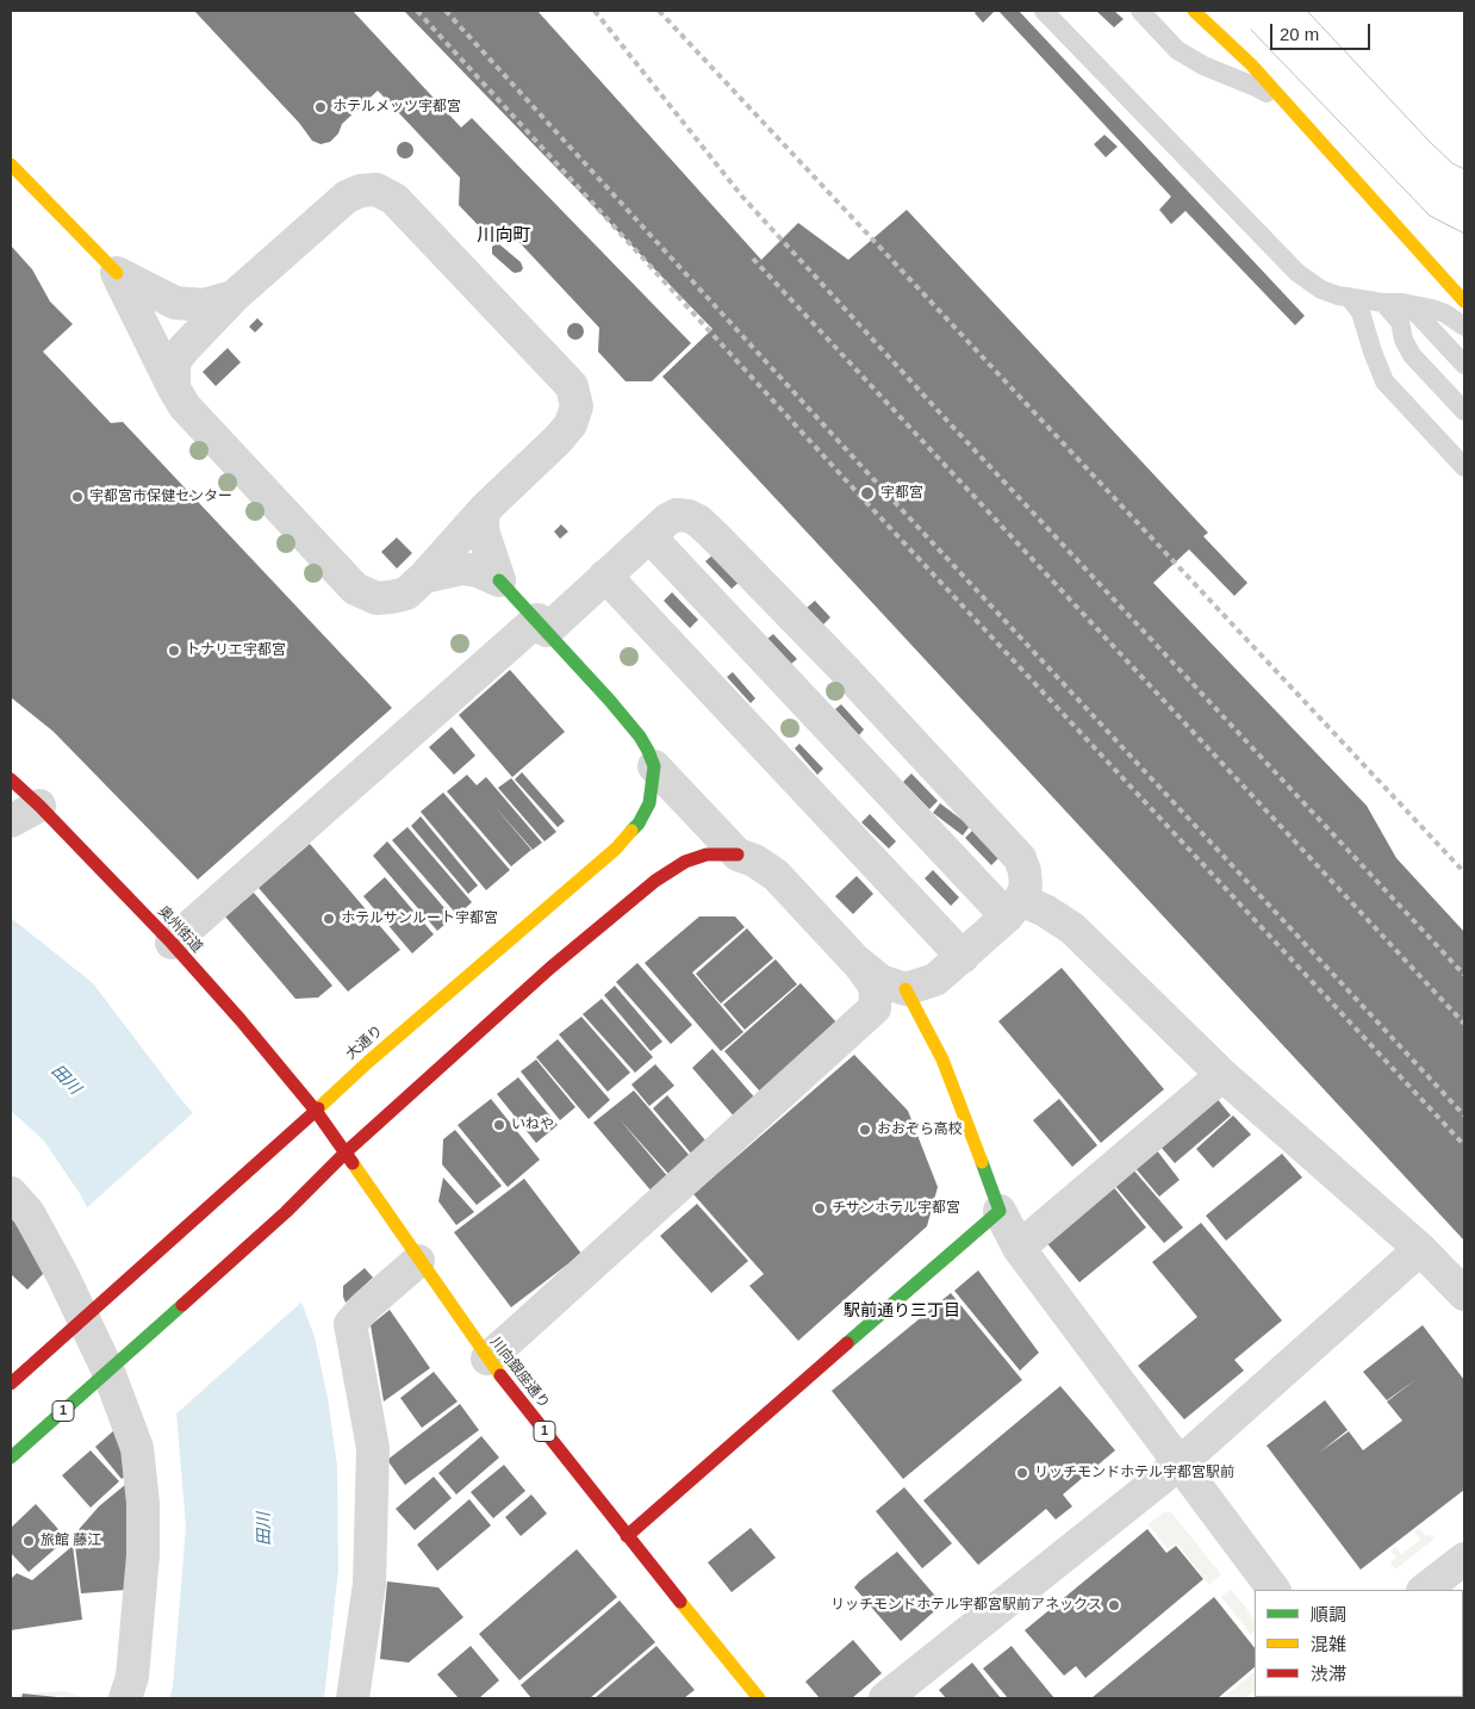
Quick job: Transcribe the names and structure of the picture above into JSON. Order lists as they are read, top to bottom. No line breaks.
{"streets":{"main road":["奥州街道","大通り","川向銀座通り","1"]},"crossings":[["奥州街道","大通り"],["奥州街道","川向銀座通り"],["大通り","川向銀座通り"],["川向銀座通り","1"]],"districts":["川向町","駅前通り三丁目"],"water":["田川"],"places":["ホテルメッツ宇都宮","宇都宮","宇都宮市保健センター","トナリエ宇都宮","ホテルサンルート宇都宮","いねや","おおぞら高校","チサンホテル宇都宮","リッチモンドホテル宇都宮駅前","旅館 藤江","リッチモンドホテル宇都宮駅前アネックス"],"legend":["順調","混雑","渋滞"],"scale_bar":"20 m"}
